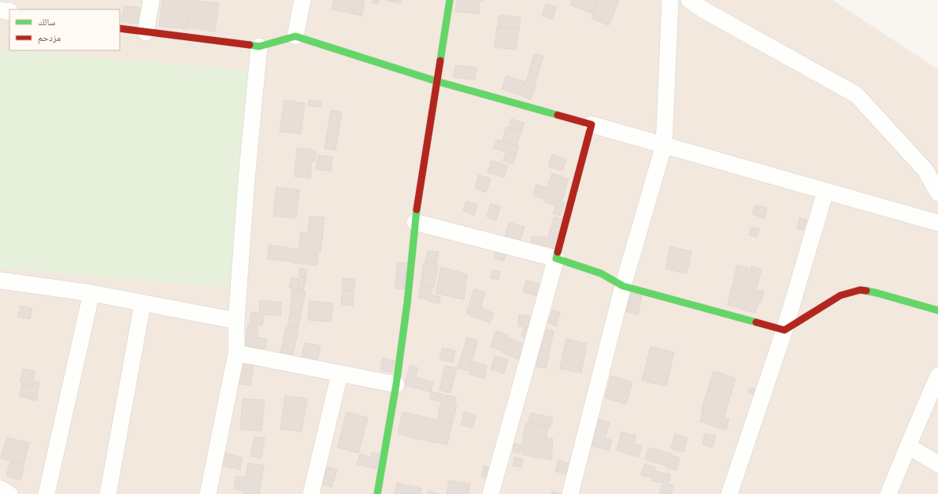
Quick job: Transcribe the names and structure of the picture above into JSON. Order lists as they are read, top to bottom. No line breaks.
{"legend":["سالك","مزدحم"]}
